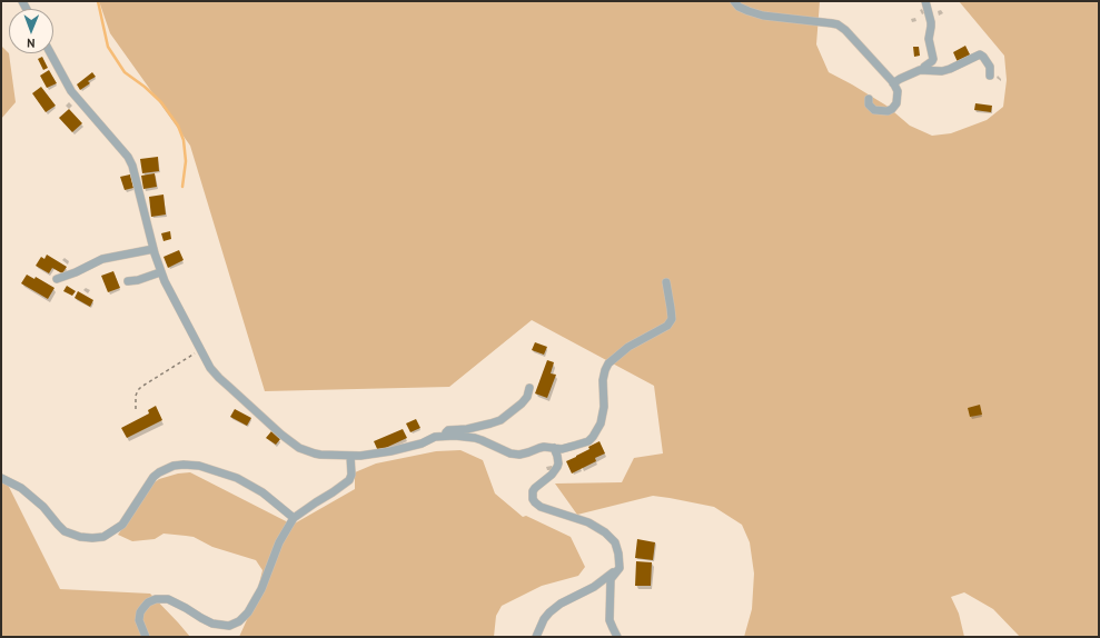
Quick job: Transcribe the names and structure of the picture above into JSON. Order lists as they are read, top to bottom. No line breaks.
{"north":"bottom"}
